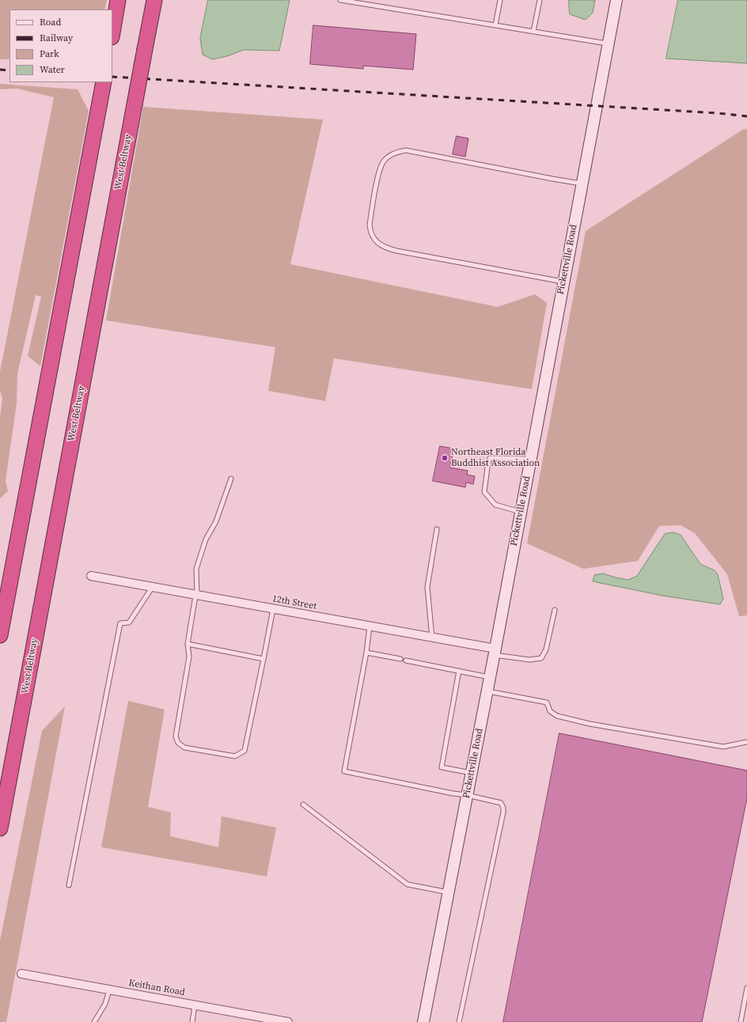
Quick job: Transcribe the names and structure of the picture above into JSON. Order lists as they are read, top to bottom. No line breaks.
{"streets":{"highway":["West Beltway"],"street":["Pickettville Road","12th Street","Keithan Road"]},"crossings":[["Pickettville Road","12th Street"]],"places":["Northeast Florida Buddhist Association"],"legend":["Road","Railway","Park","Water"]}
